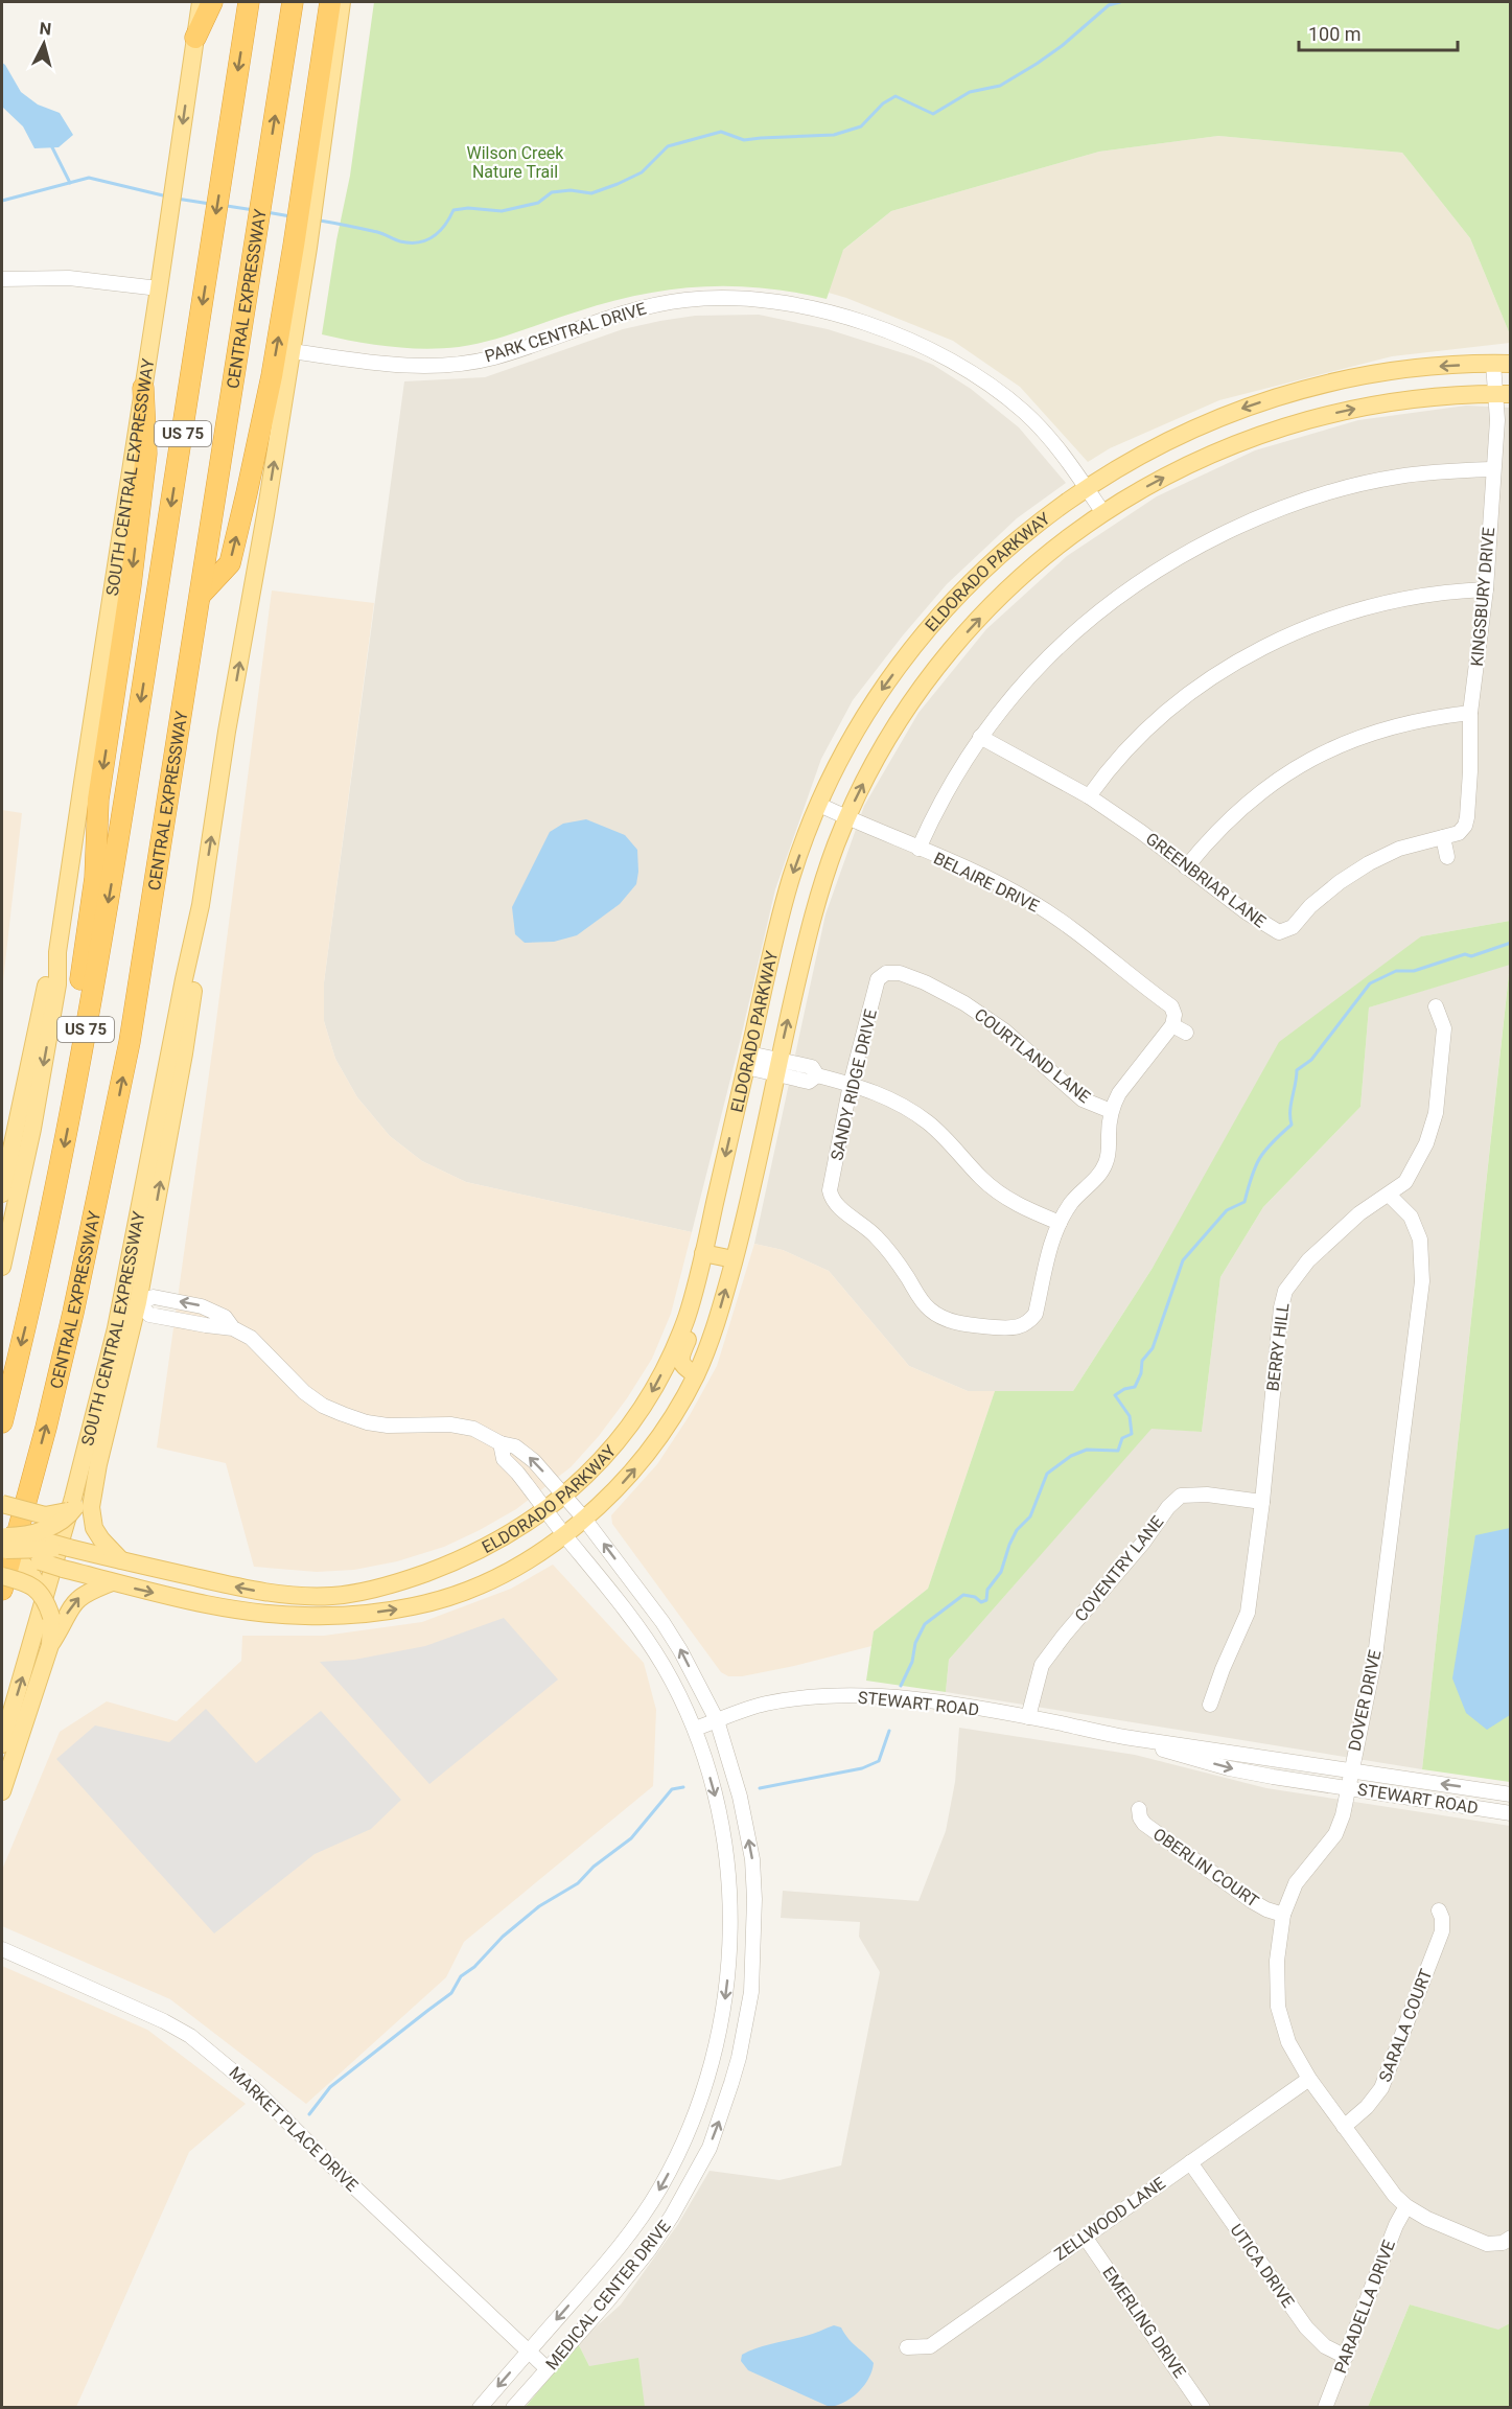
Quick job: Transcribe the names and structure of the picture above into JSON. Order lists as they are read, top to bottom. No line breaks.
{"streets":{"highway":["CENTRAL EXPRESSWAY","US 75"],"main road":["SOUTH CENTRAL EXPRESSWAY","ELDORADO PARKWAY"],"street":["PARK CENTRAL DRIVE","KINGSBURY DRIVE","GREENBRIAR LANE","BELAIRE DRIVE","COURTLAND LANE","SANDY RIDGE DRIVE","BERRY HILL","COVENTRY LANE","DOVER DRIVE","STEWART ROAD","OBERLIN COURT","SARALA COURT","MARKET PLACE DRIVE","ZELLWOOD LANE","UTICA DRIVE","MEDICAL CENTER DRIVE","PARADELLA DRIVE","EMERLING DRIVE"]},"crossings":[["PARK CENTRAL DRIVE","SOUTH CENTRAL EXPRESSWAY"],["PARK CENTRAL DRIVE","ELDORADO PARKWAY"],["SOUTH CENTRAL EXPRESSWAY","MEDICAL CENTER DRIVE"],["ELDORADO PARKWAY","KINGSBURY DRIVE"],["ELDORADO PARKWAY","BELAIRE DRIVE"],["ELDORADO PARKWAY","MEDICAL CENTER DRIVE"],["KINGSBURY DRIVE","GREENBRIAR LANE"],["COURTLAND LANE","SANDY RIDGE DRIVE"],["BERRY HILL","COVENTRY LANE"],["BERRY HILL","DOVER DRIVE"],["COVENTRY LANE","STEWART ROAD"],["DOVER DRIVE","STEWART ROAD"],["DOVER DRIVE","OBERLIN COURT"],["DOVER DRIVE","SARALA COURT"],["DOVER DRIVE","ZELLWOOD LANE"],["DOVER DRIVE","PARADELLA DRIVE"],["STEWART ROAD","MEDICAL CENTER DRIVE"],["MARKET PLACE DRIVE","MEDICAL CENTER DRIVE"],["ZELLWOOD LANE","UTICA DRIVE"],["ZELLWOOD LANE","EMERLING DRIVE"],["UTICA DRIVE","PARADELLA DRIVE"]],"parks":["Wilson Creek Nature Trail"],"scale_bar":"100 m","north":"top"}
